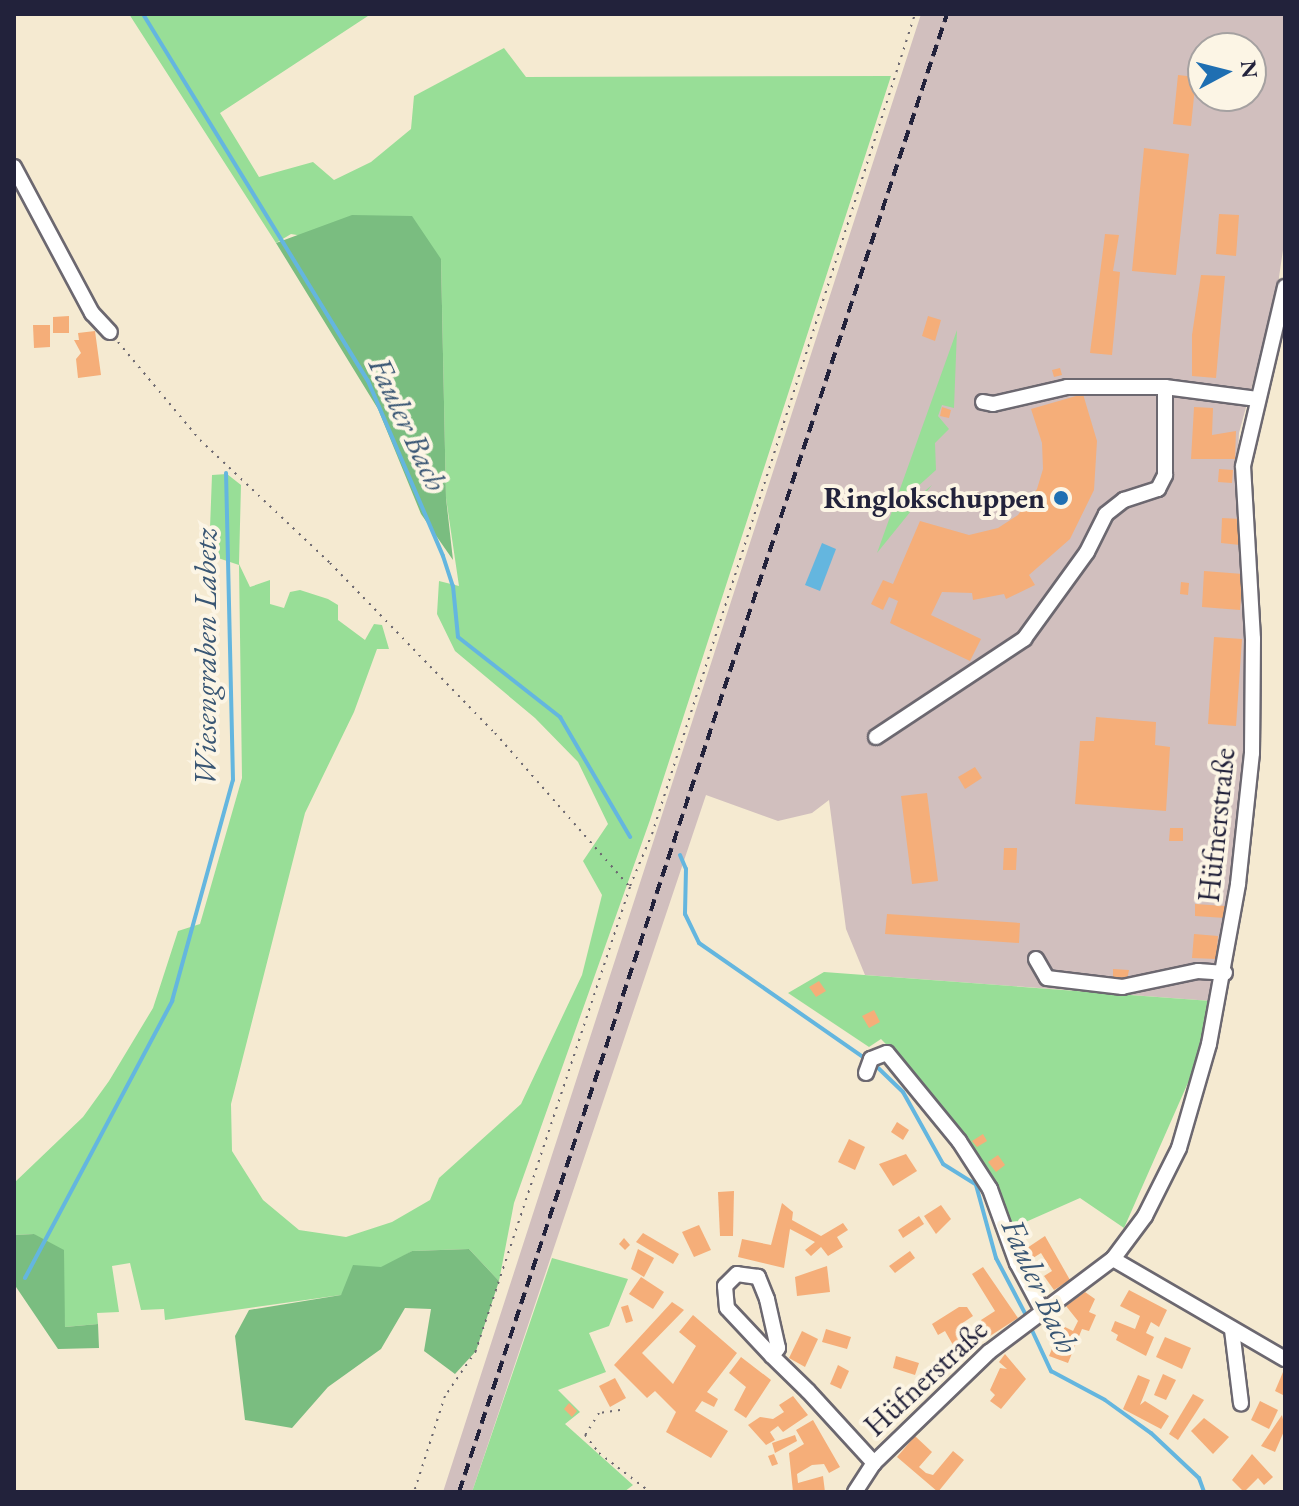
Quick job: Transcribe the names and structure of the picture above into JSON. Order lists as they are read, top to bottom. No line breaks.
{"streets":{"street":["Hüfnerstraße"]},"water":["Fauler Bach","Wiesengraben Labetz"],"places":["Ringlokschuppen"],"north":"right"}
